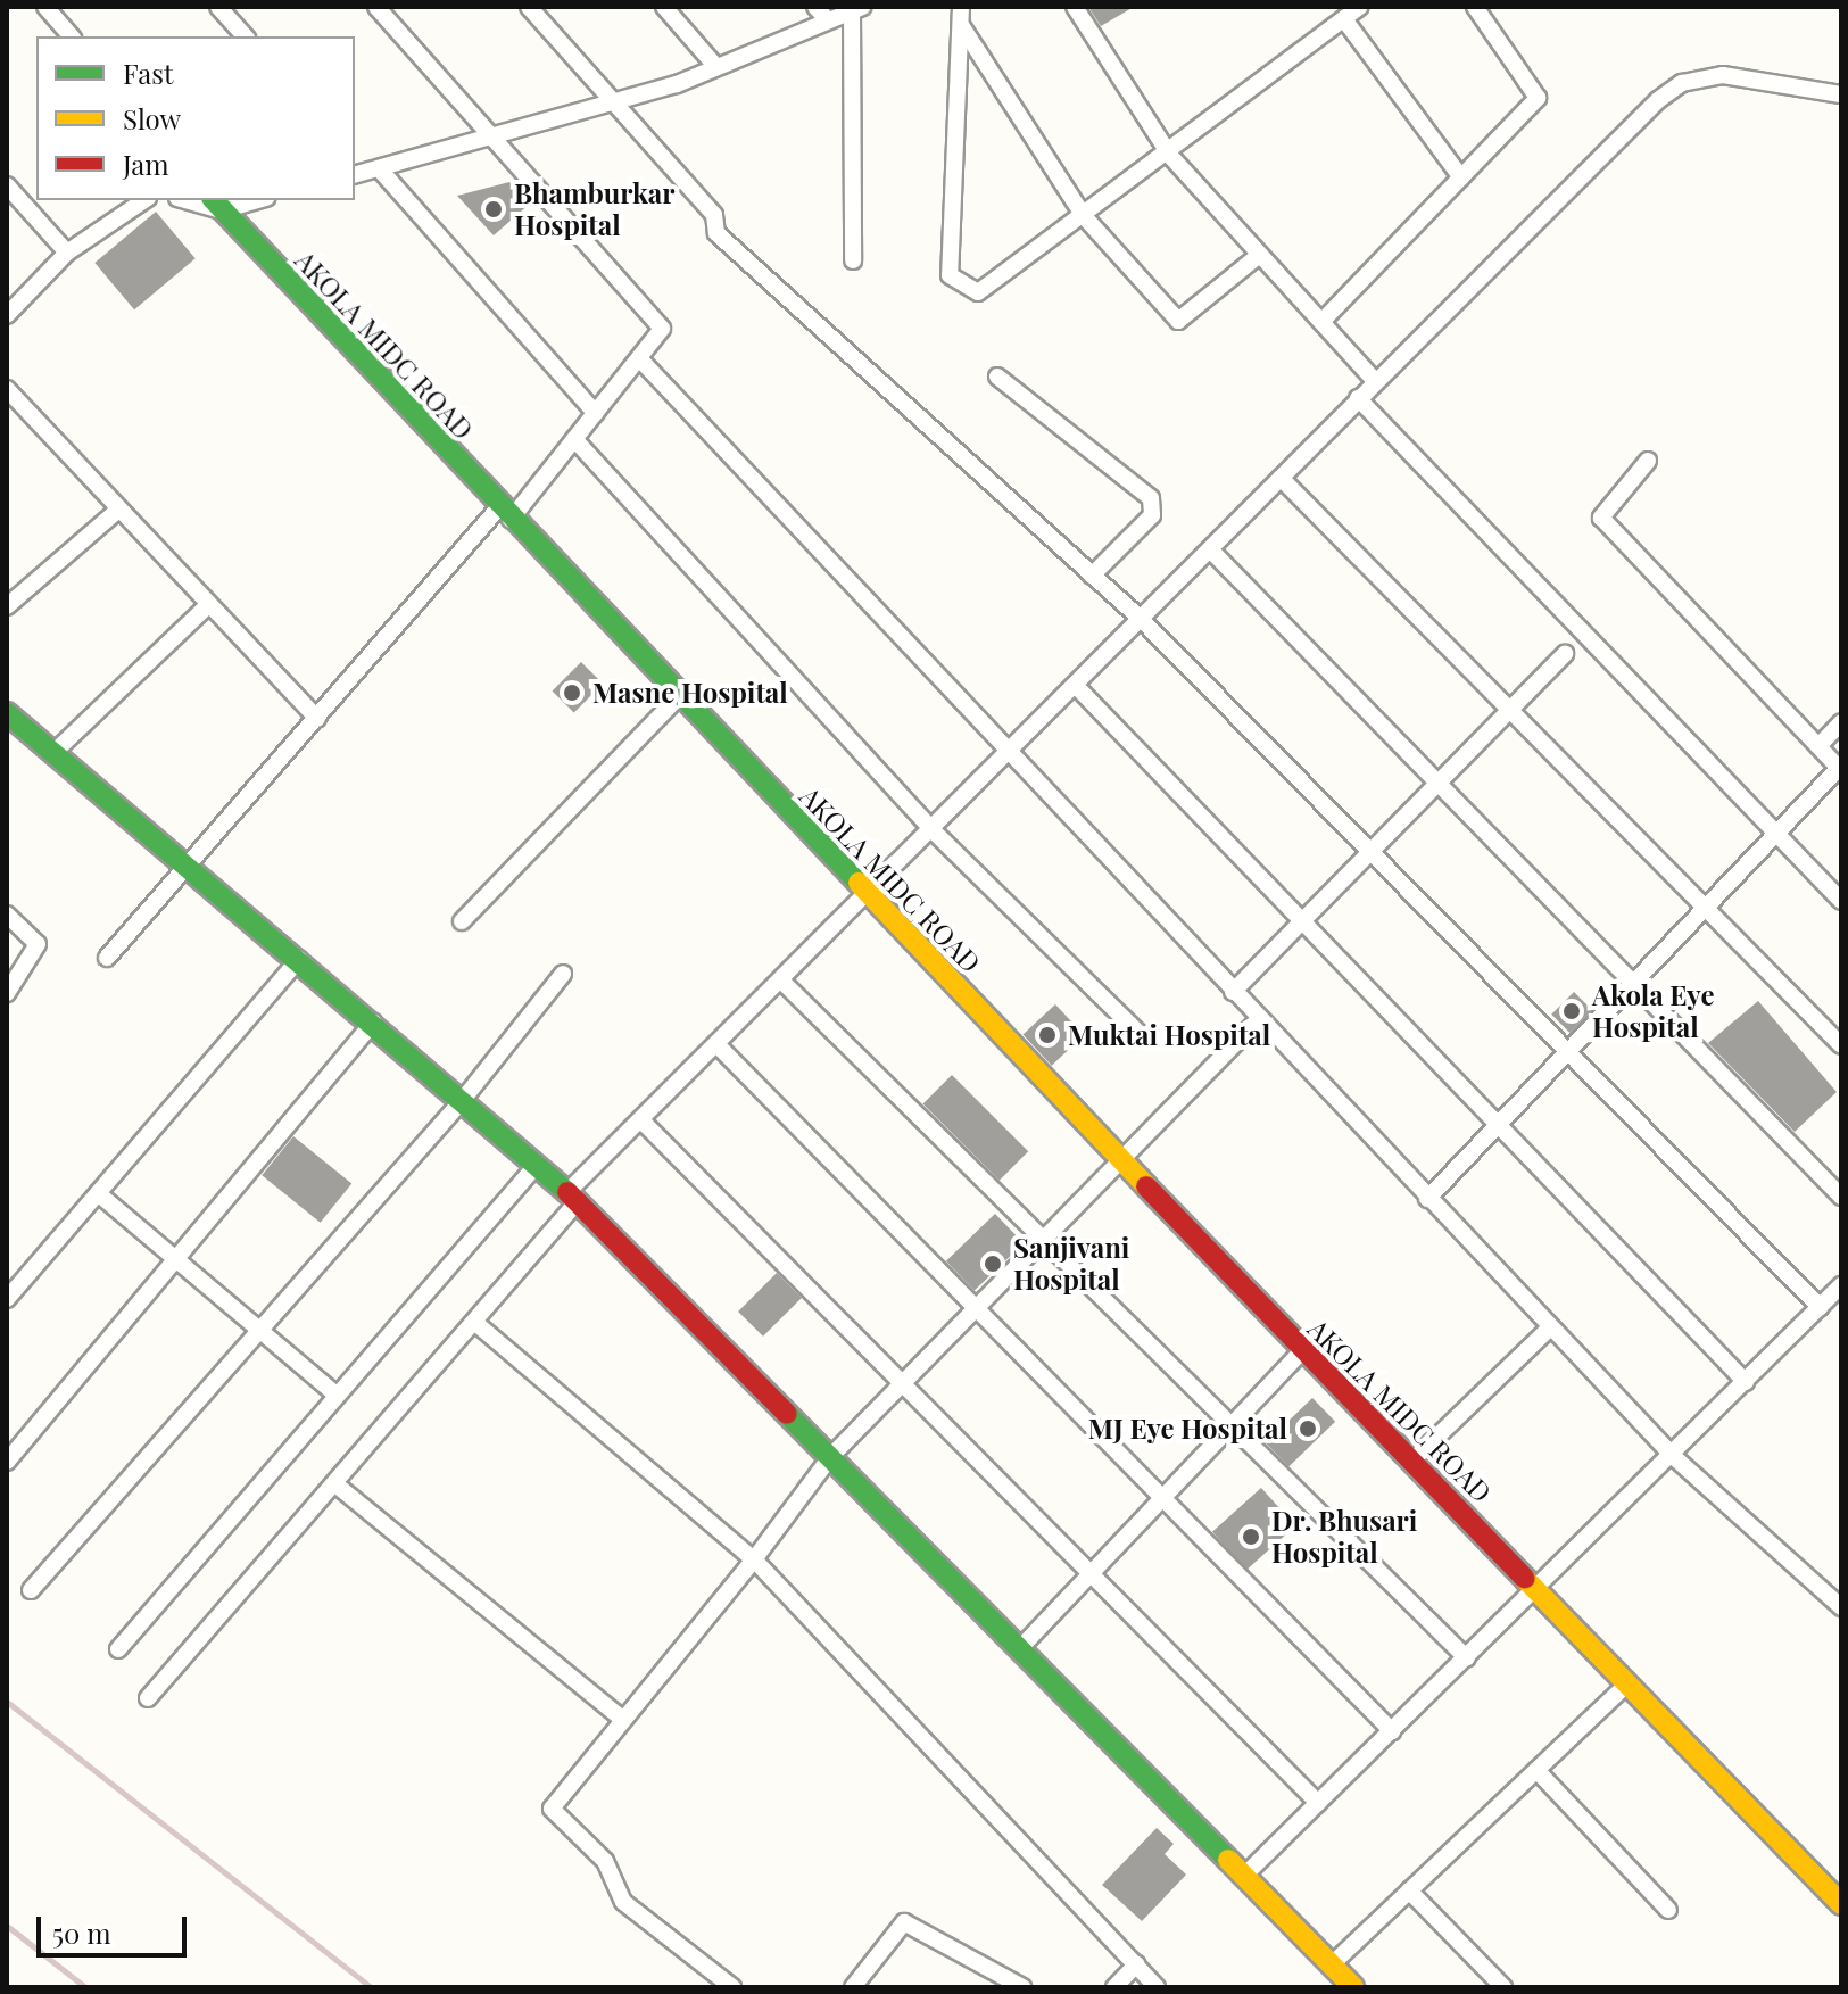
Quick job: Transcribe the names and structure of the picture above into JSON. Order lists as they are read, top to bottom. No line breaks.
{"streets":{"street":["AKOLA MIDC ROAD"]},"places":["Bhamburkar Hospital","Masne Hospital","Akola Eye Hospital","Muktai Hospital","Sanjivani Hospital","MJ Eye Hospital","Dr. Bhusari Hospital"],"legend":["Fast","Slow","Jam"],"scale_bar":"50 m"}
